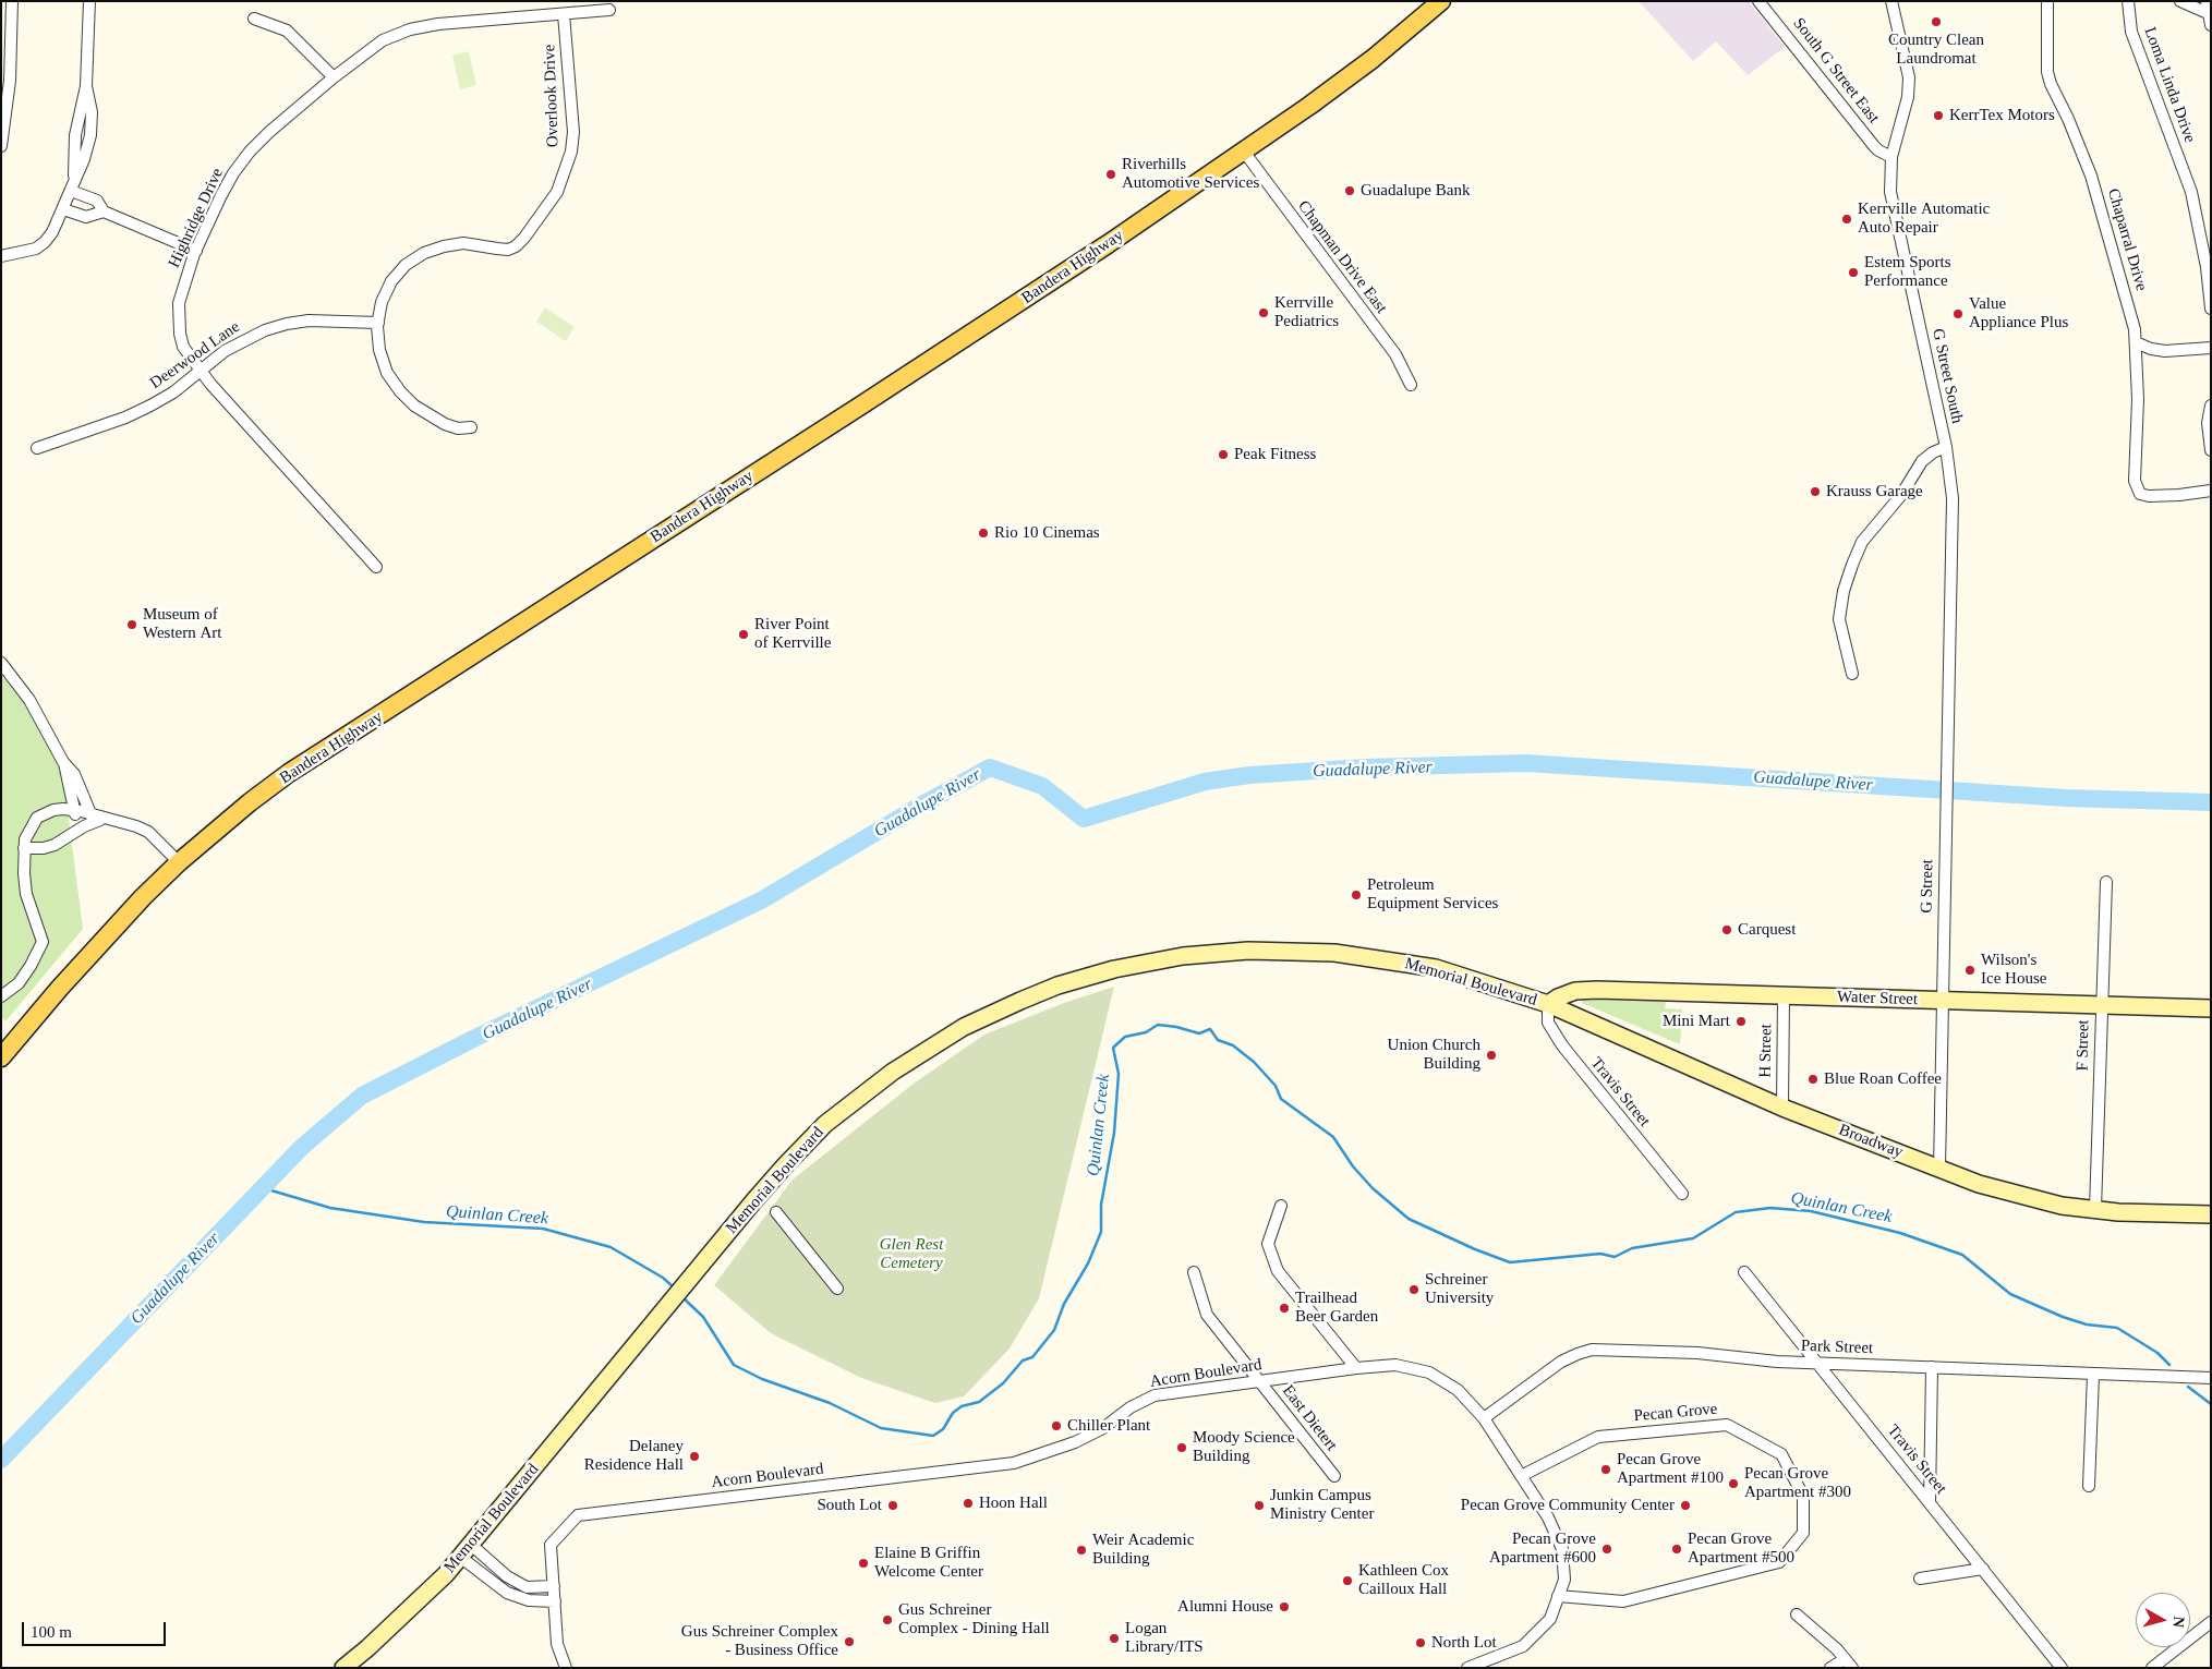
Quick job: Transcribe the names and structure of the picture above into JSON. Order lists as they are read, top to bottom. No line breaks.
{"streets":{"main road":["Bandera Highway","Memorial Boulevard","Water Street","Broadway"],"street":["South G Street East","Loma Linda Drive","Overlook Drive","Highridge Drive","Chaparral Drive","Chapman Drive East","Deerwood Lane","G Street South","G Street","F Street","H Street","Travis Street","Park Street","Acorn Boulevard","Pecan Grove","East Dietert"]},"crossings":[["South G Street East","G Street South"],["Overlook Drive","Highridge Drive"],["Overlook Drive","Deerwood Lane"],["Highridge Drive","Deerwood Lane"],["Chapman Drive East","Bandera Highway"],["G Street South","G Street"],["G Street","Water Street"],["G Street","Broadway"],["Memorial Boulevard","Water Street"],["Memorial Boulevard","Travis Street"],["Memorial Boulevard","Broadway"],["Water Street","F Street"],["Water Street","H Street"],["Water Street","Travis Street"],["Water Street","Broadway"],["F Street","Broadway"],["H Street","Broadway"],["Travis Street","Broadway"],["Travis Street","Park Street"],["Park Street","Acorn Boulevard"],["Acorn Boulevard","Pecan Grove"],["Acorn Boulevard","East Dietert"]],"water":["Guadalupe River","Quinlan Creek"],"parks":["Glen Rest Cemetery"],"places":["Country Clean Laundromat","KerrTex Motors","Riverhills Automotive Services","Guadalupe Bank","Kerrville Automatic Auto Repair","Estem Sports Performance","Kerrville Pediatrics","Value Appliance Plus","Peak Fitness","Krauss Garage","Rio 10 Cinemas","Museum of Western Art","River Point of Kerrville","Petroleum Equipment Services","Carquest","Wilson's Ice House","Mini Mart","Union Church Building","Blue Roan Coffee","Schreiner University","Trailhead Beer Garden","Chiller Plant","Moody Science Building","Delaney Residence Hall","Pecan Grove Apartment #100","Pecan Grove Apartment #300","Hoon Hall","South Lot","Junkin Campus Ministry Center","Pecan Grove Community Center","Pecan Grove Apartment #600","Pecan Grove Apartment #500","Weir Academic Building","Elaine B Griffin Welcome Center","Kathleen Cox Cailloux Hall","Alumni House","Gus Schreiner Complex - Dining Hall","Logan Library/ITS","Gus Schreiner Complex - Business Office","North Lot"],"scale_bar":"100 m","north":"right"}
